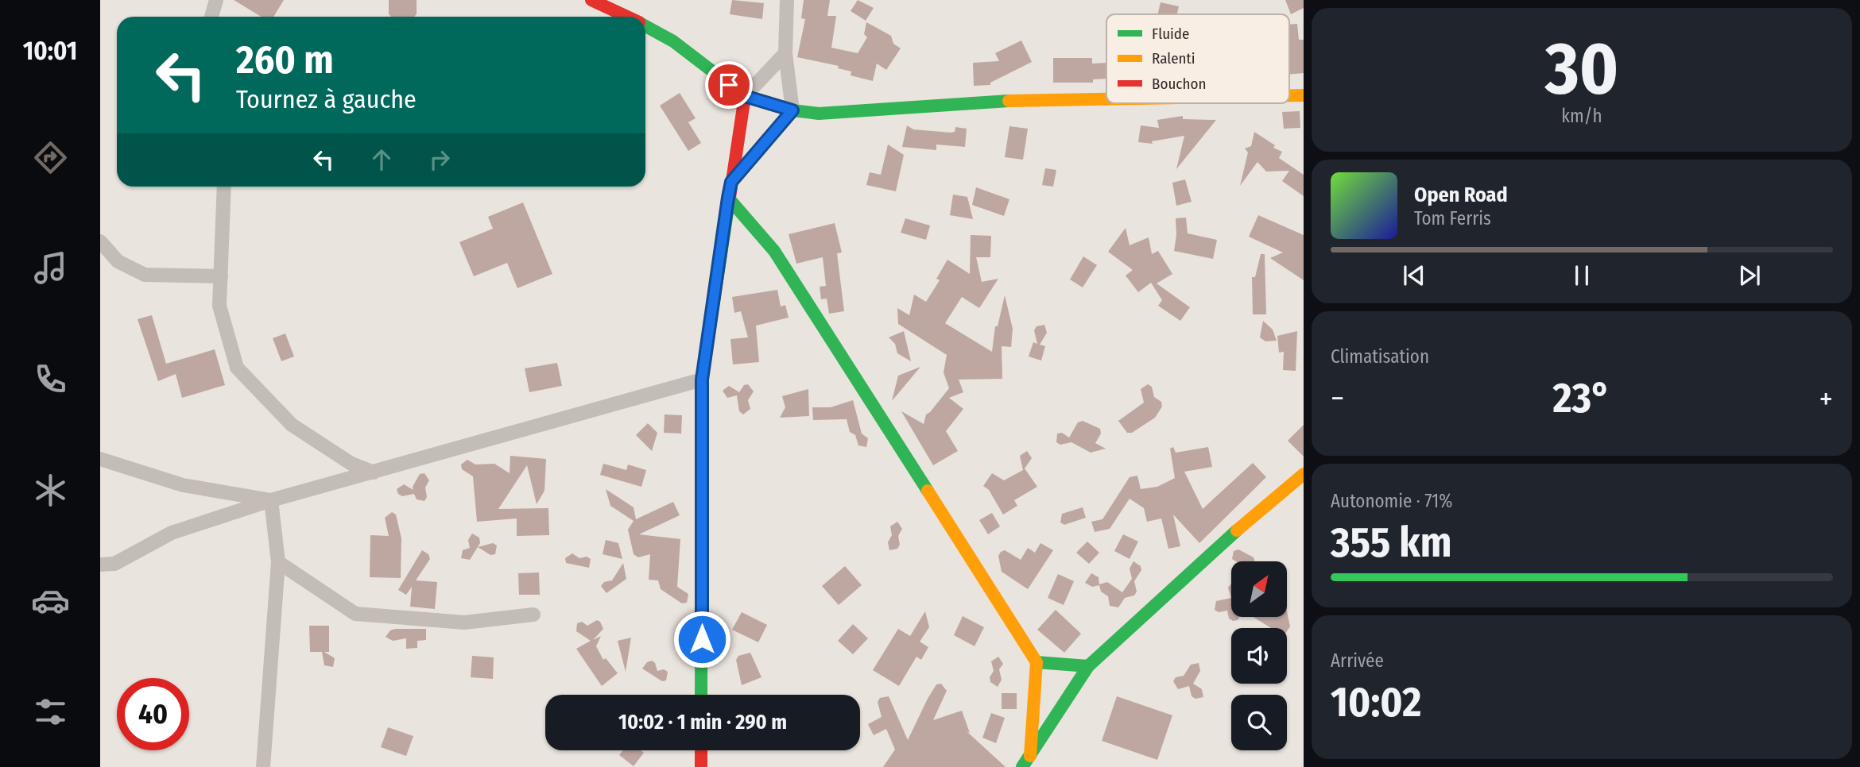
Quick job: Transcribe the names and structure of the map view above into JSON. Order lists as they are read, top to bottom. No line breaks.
{"legend":["Fluide","Ralenti","Bouchon"],"north":"top right","page":{"tabs":"10:01","tile":[["30","km/h"],"Climatisation",["Autonomie · 71%","355 km"],["Arrivée","10:02"]],"turn":["260 m","Tournez à gauche"],"song":["Open Road","Tom Ferris"],"heat":["−","23°","+"],"limit":"40","trip":"10:02 · 1 min · 290 m"}}
